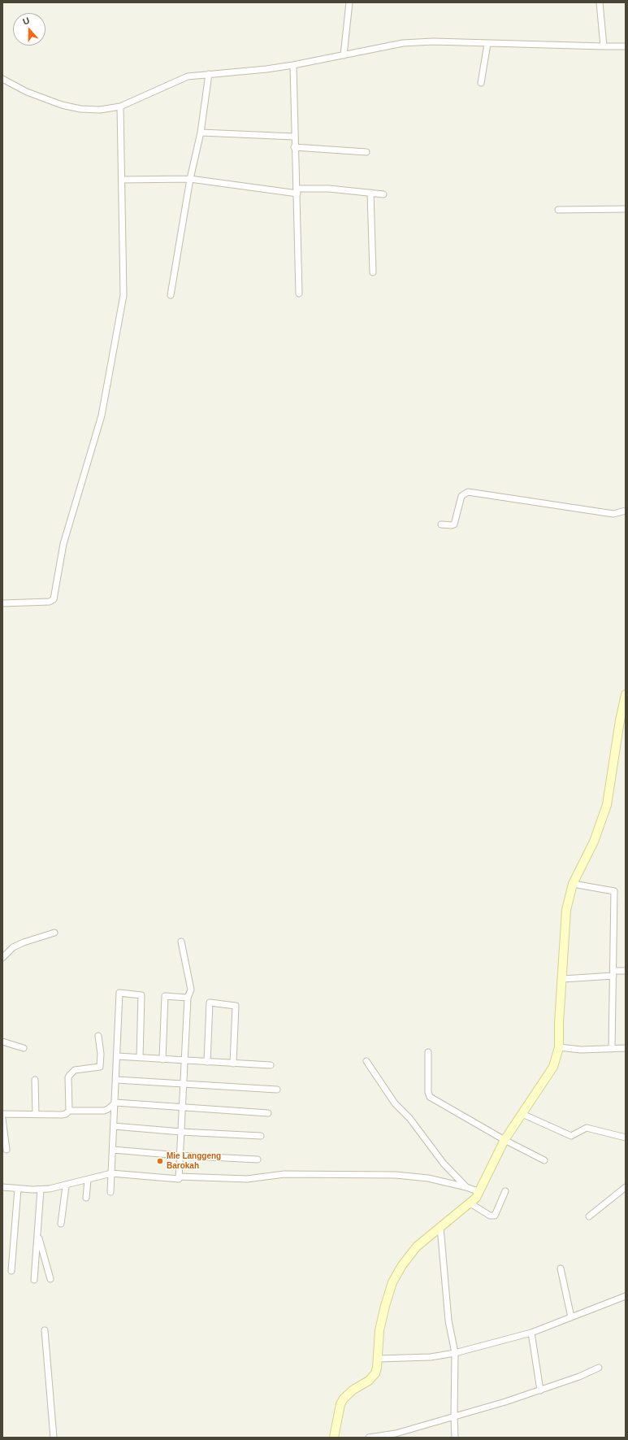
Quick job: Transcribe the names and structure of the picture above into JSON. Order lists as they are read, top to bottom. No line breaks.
{"places":["Mie Langgeng Barokah"],"north":"top"}
